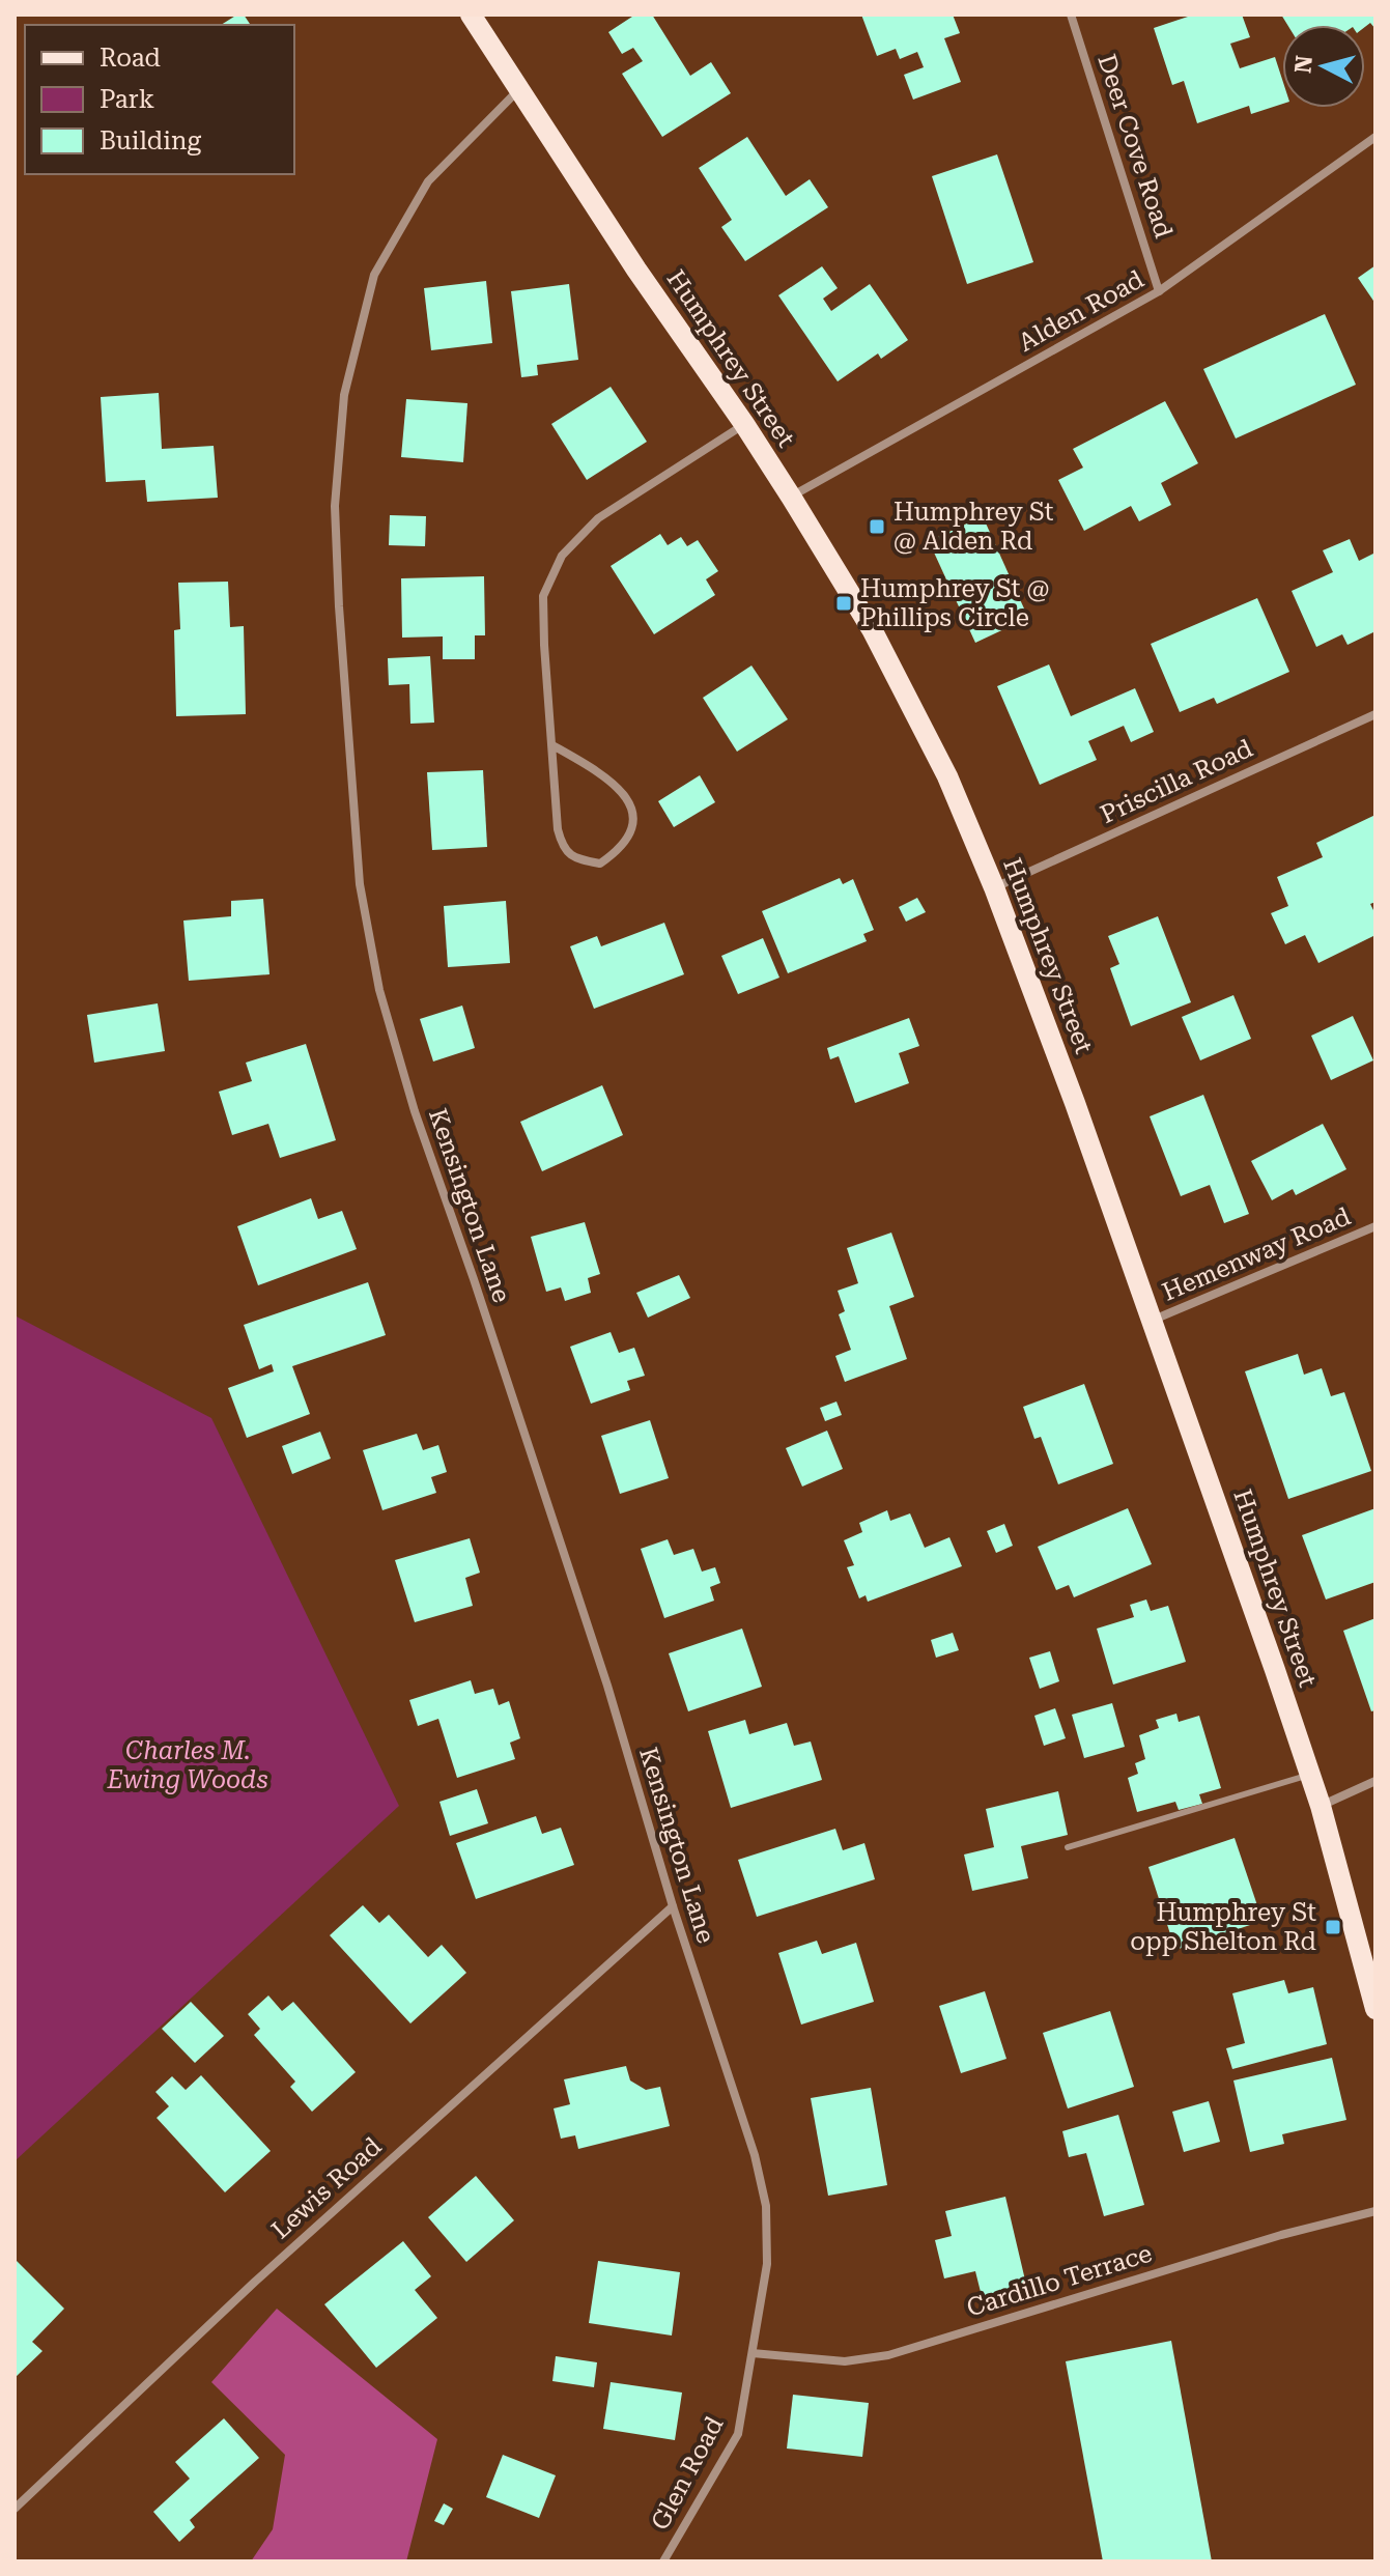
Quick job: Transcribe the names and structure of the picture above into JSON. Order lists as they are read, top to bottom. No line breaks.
{"streets":{"main road":["Humphrey Street"],"street":["Deer Cove Road","Alden Road","Priscilla Road","Kensington Lane","Hemenway Road","Lewis Road","Cardillo Terrace","Glen Road"]},"crossings":[["Deer Cove Road","Alden Road"],["Alden Road","Humphrey Street"],["Humphrey Street","Priscilla Road"],["Humphrey Street","Kensington Lane"],["Humphrey Street","Hemenway Road"],["Kensington Lane","Lewis Road"],["Kensington Lane","Cardillo Terrace"],["Kensington Lane","Glen Road"],["Cardillo Terrace","Glen Road"]],"parks":["Charles M. Ewing Woods"],"places":{"transit":["Humphrey St @ Alden Rd","Humphrey St @ Phillips Circle","Humphrey St opp Shelton Rd"]},"legend":["Road","Park","Building"],"north":"left"}
